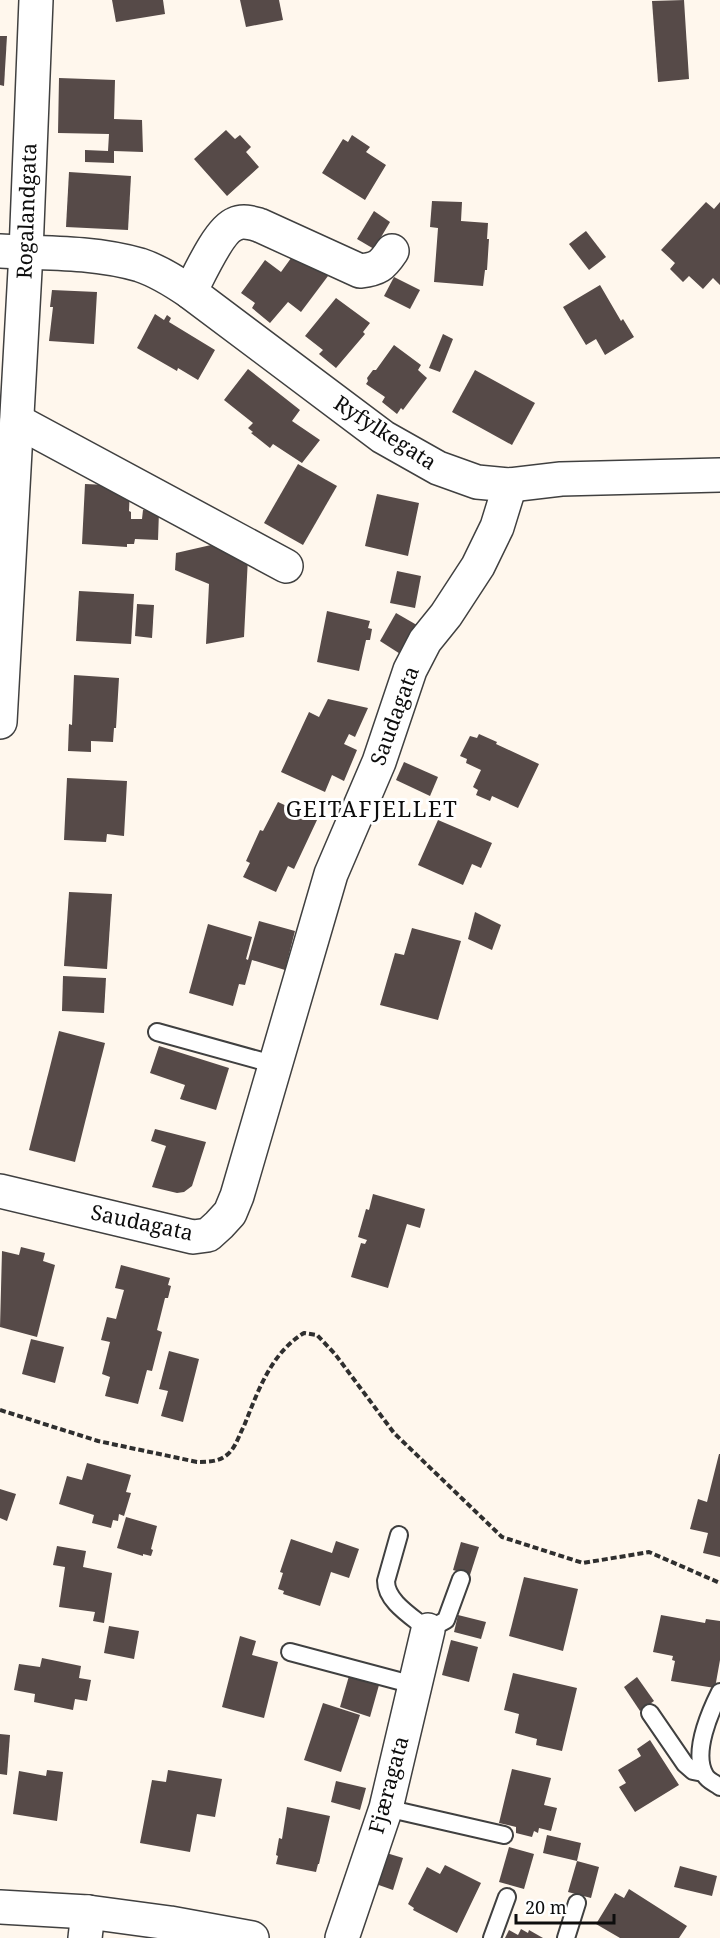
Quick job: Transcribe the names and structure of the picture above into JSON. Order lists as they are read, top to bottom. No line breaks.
{"streets":{"street":["Rogalandgata","Ryfylkegata","Saudagata","Fjæragata"]},"crossings":[["Rogalandgata","Ryfylkegata"],["Ryfylkegata","Saudagata"]],"districts":["GEITAFJELLET"],"scale_bar":"20 m"}
